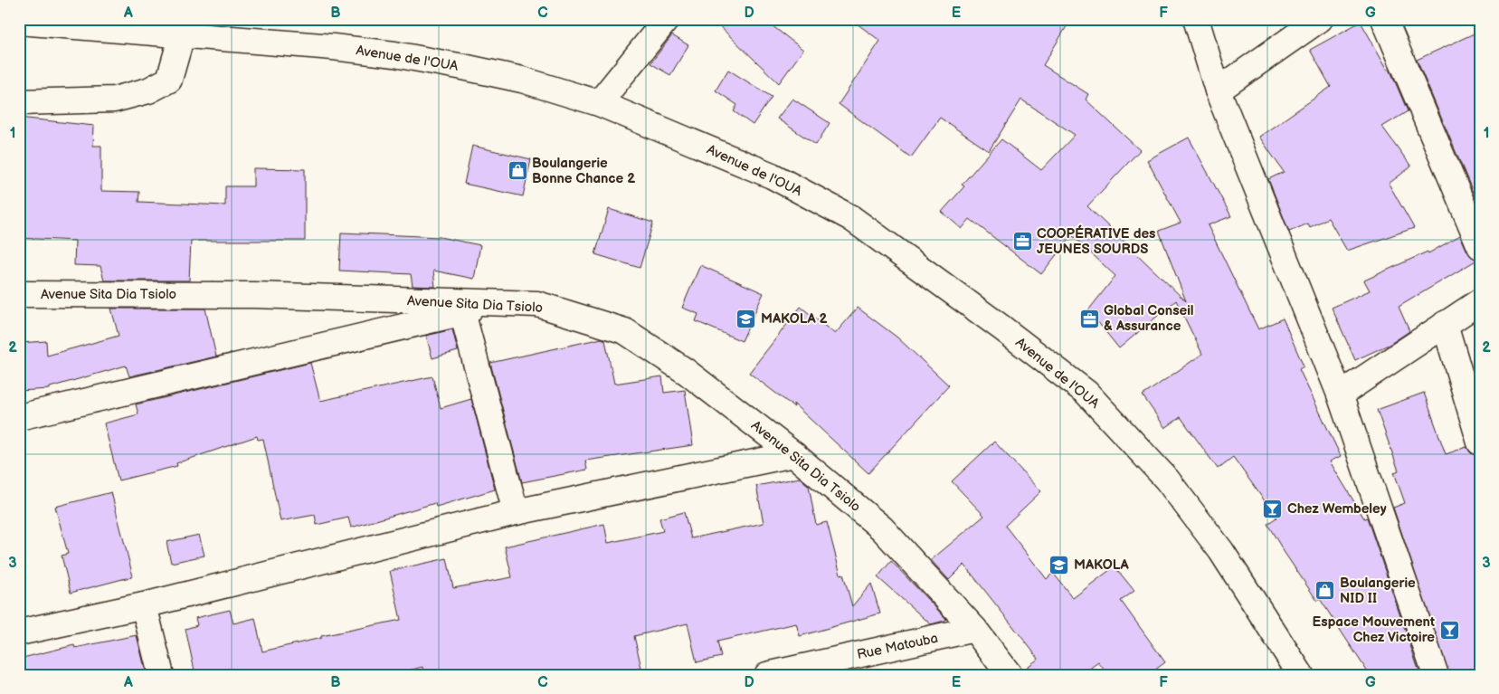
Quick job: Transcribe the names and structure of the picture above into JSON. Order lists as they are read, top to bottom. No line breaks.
{"streets":{"street":["Avenue de l'OUA","Avenue Sita Dia Tsiolo","Rue Matouba"]},"crossings":[["Avenue Sita Dia Tsiolo","Rue Matouba"]],"places":{"shop":["Boulangerie Bonne Chance 2","Boulangerie NID II"],"office":["COOPÉRATIVE des JEUNES SOURDS","Global Conseil & Assurance"],"school or university":["MAKOLA 2","MAKOLA"],"bar":["Chez Wembeley","Espace Mouvement Chez Victoire"]},"grid":{"columns":["A","B","C","D","E","F","G"],"rows":["1","2","3"]}}
